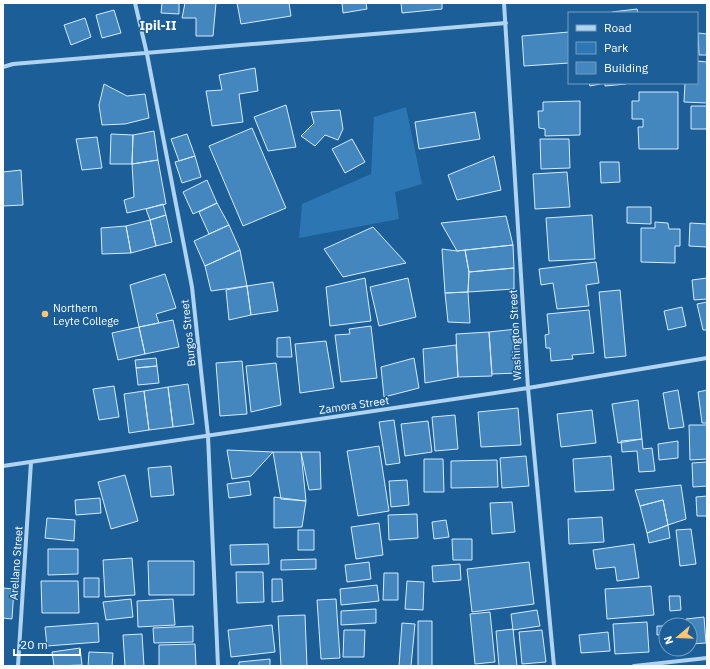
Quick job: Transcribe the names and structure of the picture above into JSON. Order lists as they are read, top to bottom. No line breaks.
{"streets":{"street":["Burgos Street","Washington Street","Zamora Street","Arellano Street"]},"crossings":[["Burgos Street","Zamora Street"],["Washington Street","Zamora Street"],["Zamora Street","Arellano Street"]],"districts":["Ipil-II"],"places":["Northern Leyte College"],"legend":["Road","Park","Building"],"scale_bar":"20 m","north":"left"}
